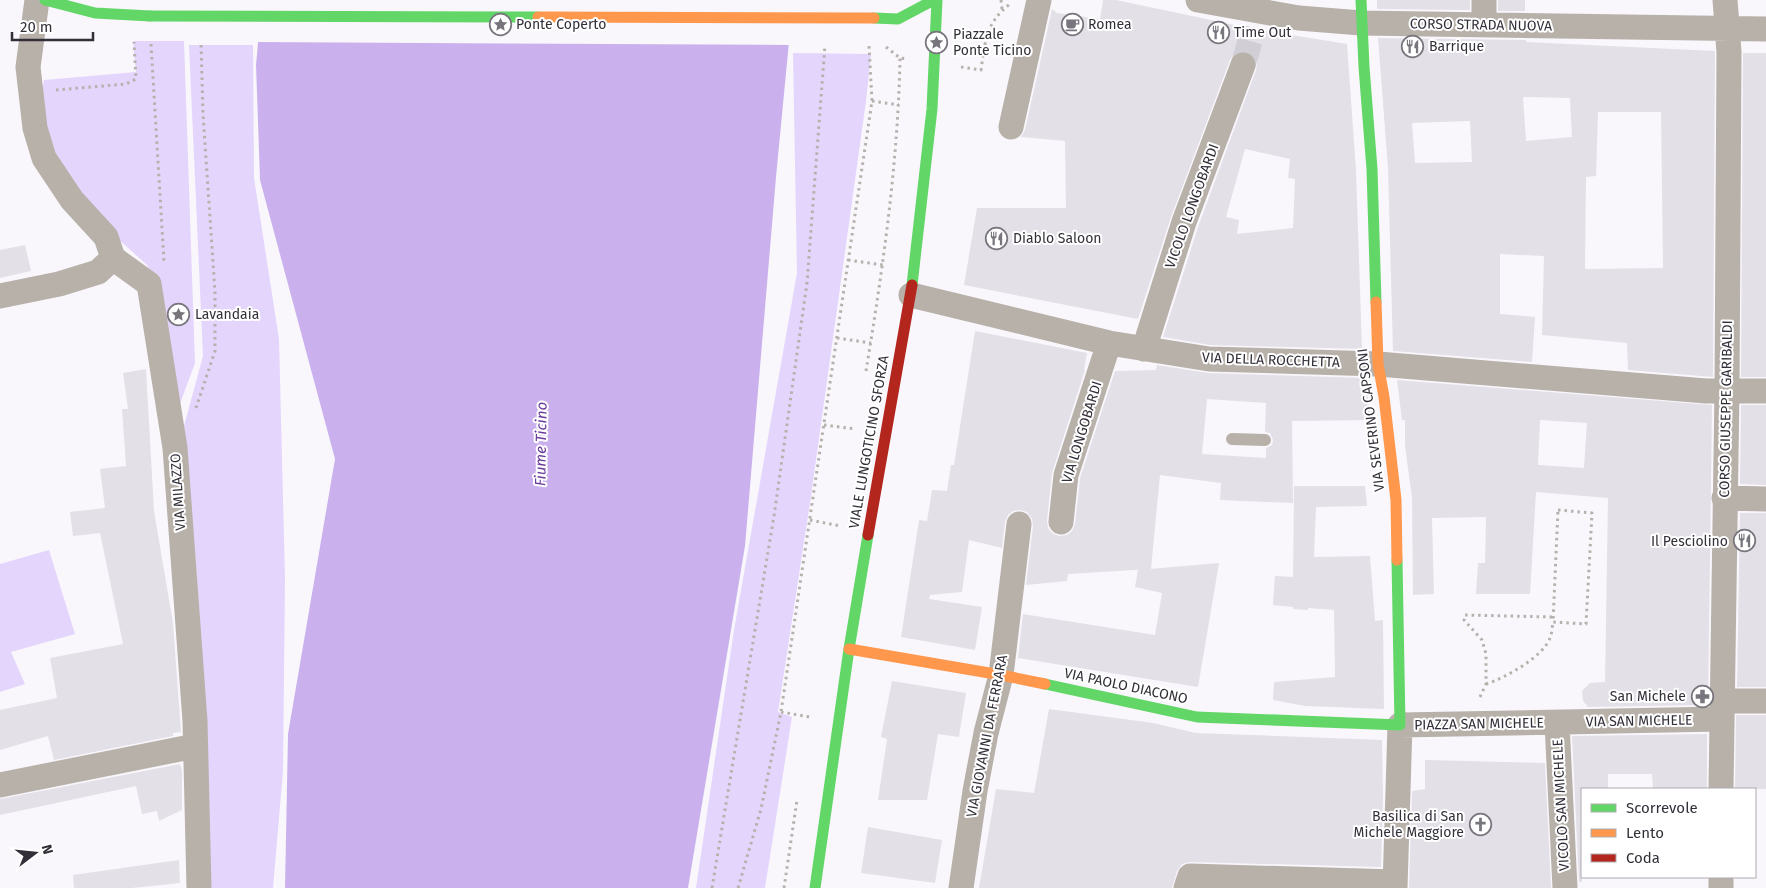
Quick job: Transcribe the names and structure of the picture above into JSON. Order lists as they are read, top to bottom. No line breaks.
{"streets":{"street":["CORSO STRADA NUOVA","VICOLO LONGOBARDI","VIA DELLA ROCCHETTA","CORSO GIUSEPPE GARIBALDI","VIA SEVERINO CAPSONI","VIA LONGOBARDI","VIALE LUNGOTICINO SFORZA","VIA MILAZZO","VIA PAOLO DIACONO","VIA SAN MICHELE","PIAZZA SAN MICHELE","VIA GIOVANNI DA FERRARA","VICOLO SAN MICHELE"]},"crossings":[["CORSO STRADA NUOVA","CORSO GIUSEPPE GARIBALDI"],["CORSO STRADA NUOVA","VIA SEVERINO CAPSONI"],["VICOLO LONGOBARDI","VIA DELLA ROCCHETTA"],["VIA DELLA ROCCHETTA","CORSO GIUSEPPE GARIBALDI"],["VIA DELLA ROCCHETTA","VIA SEVERINO CAPSONI"],["VIA DELLA ROCCHETTA","VIA LONGOBARDI"],["VIA DELLA ROCCHETTA","VIALE LUNGOTICINO SFORZA"],["CORSO GIUSEPPE GARIBALDI","VIA SAN MICHELE"],["VIA SEVERINO CAPSONI","VIA PAOLO DIACONO"],["VIA SEVERINO CAPSONI","PIAZZA SAN MICHELE"],["VIALE LUNGOTICINO SFORZA","VIA PAOLO DIACONO"],["VIA PAOLO DIACONO","PIAZZA SAN MICHELE"],["VIA PAOLO DIACONO","VIA GIOVANNI DA FERRARA"],["VIA SAN MICHELE","PIAZZA SAN MICHELE"],["VIA SAN MICHELE","VICOLO SAN MICHELE"],["PIAZZA SAN MICHELE","VICOLO SAN MICHELE"]],"water":["Fiume Ticino"],"places":{"place":["Ponte Coperto","Piazzale Ponte Ticino","Lavandaia"],"cafe":["Romea"],"restaurant":["Time Out","Barrique","Diablo Saloon","Il Pesciolino"],"pharmacy":["San Michele"],"church":["Basilica di San Michele Maggiore"]},"legend":["Scorrevole","Lento","Coda"],"scale_bar":"20 m","north":"right"}
